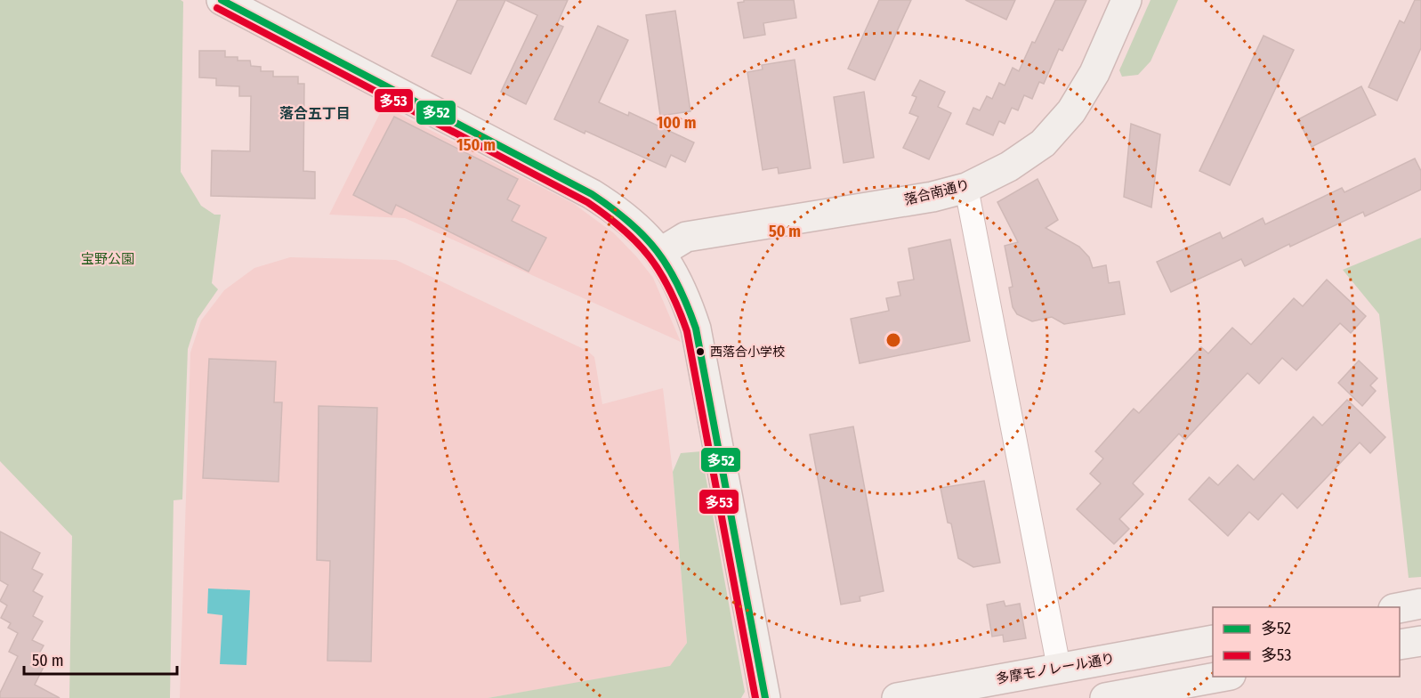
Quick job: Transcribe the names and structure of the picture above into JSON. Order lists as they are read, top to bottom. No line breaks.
{"streets":{"street":["落合南通り","多摩モノレール通り"]},"districts":["落合五丁目"],"parks":["宝野公園"],"places":["西落合小学校"],"lines":["transit line 多52","transit line 多53"],"legend":["多52","多53"],"scale_bar":"50 m","rings":["100 m","150 m","50 m"]}
